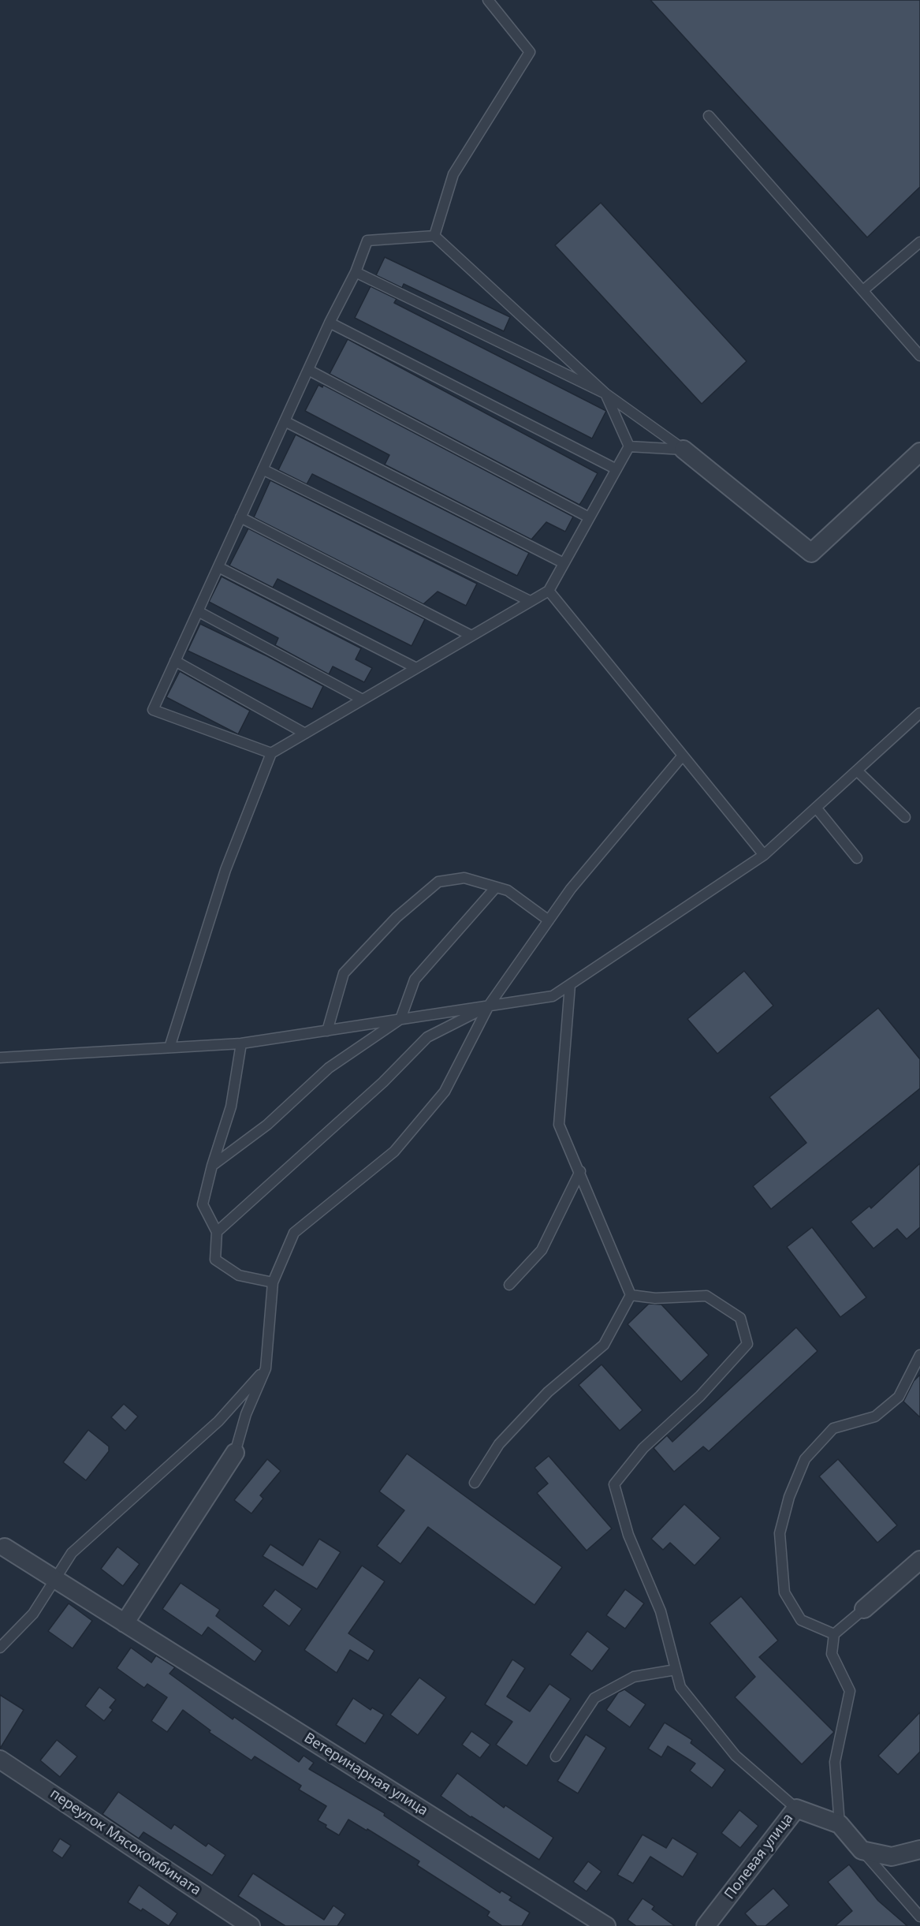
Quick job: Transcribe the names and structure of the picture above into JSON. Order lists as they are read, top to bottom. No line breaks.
{"streets":{"street":["Ветеринарная улица","переулок Мясокомбината","Полевая улица"]}}
